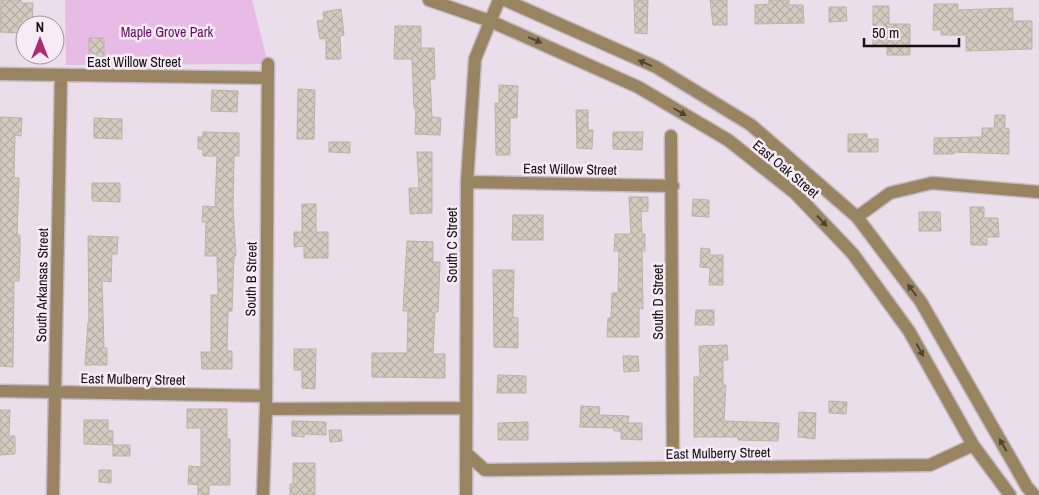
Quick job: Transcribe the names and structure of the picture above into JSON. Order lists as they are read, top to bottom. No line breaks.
{"streets":{"street":["East Willow Street","East Oak Street","South C Street","South B Street","South Arkansas Street","South D Street","East Mulberry Street"]},"crossings":[["East Willow Street","South C Street"],["East Willow Street","South B Street"],["East Willow Street","South Arkansas Street"],["East Willow Street","South D Street"],["East Oak Street","South C Street"],["East Oak Street","East Mulberry Street"],["South C Street","East Mulberry Street"],["South B Street","East Mulberry Street"],["South Arkansas Street","East Mulberry Street"],["South D Street","East Mulberry Street"]],"parks":["Maple Grove Park"],"scale_bar":"50 m","north":"top"}
